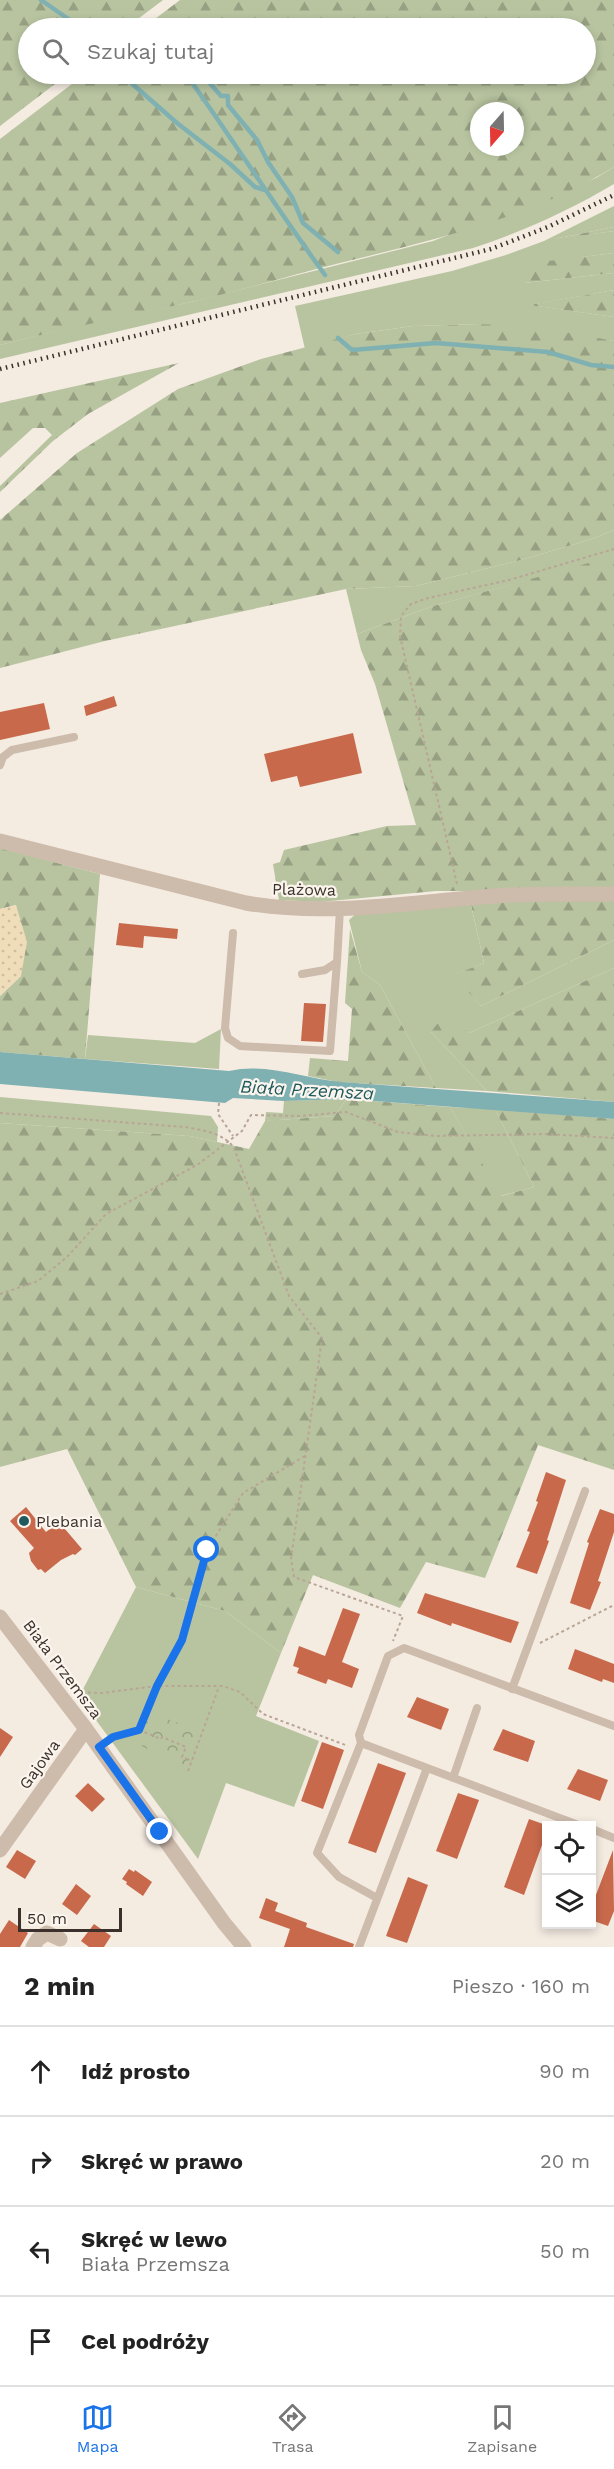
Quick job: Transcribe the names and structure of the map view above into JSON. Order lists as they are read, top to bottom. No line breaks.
{"streets":{"street":["Plażowa","Biała Przemsza","Gajowa"]},"crossings":[["Biała Przemsza","Gajowa"]],"water":["Biała Przemsza"],"places":["Plebania"],"scale_bar":"50 m","north":"bottom","page":{"search":"Szukaj tutaj","scale":"50 m","heading":["2 min","Pieszo · 160 m"],"list":[["Idź prosto","90 m"],["Skręć w prawo","20 m"],["Skręć w lewo","Biała Przemsza","50 m"],"Cel podróży"],"nav":["Mapa","Trasa","Zapisane"]}}
